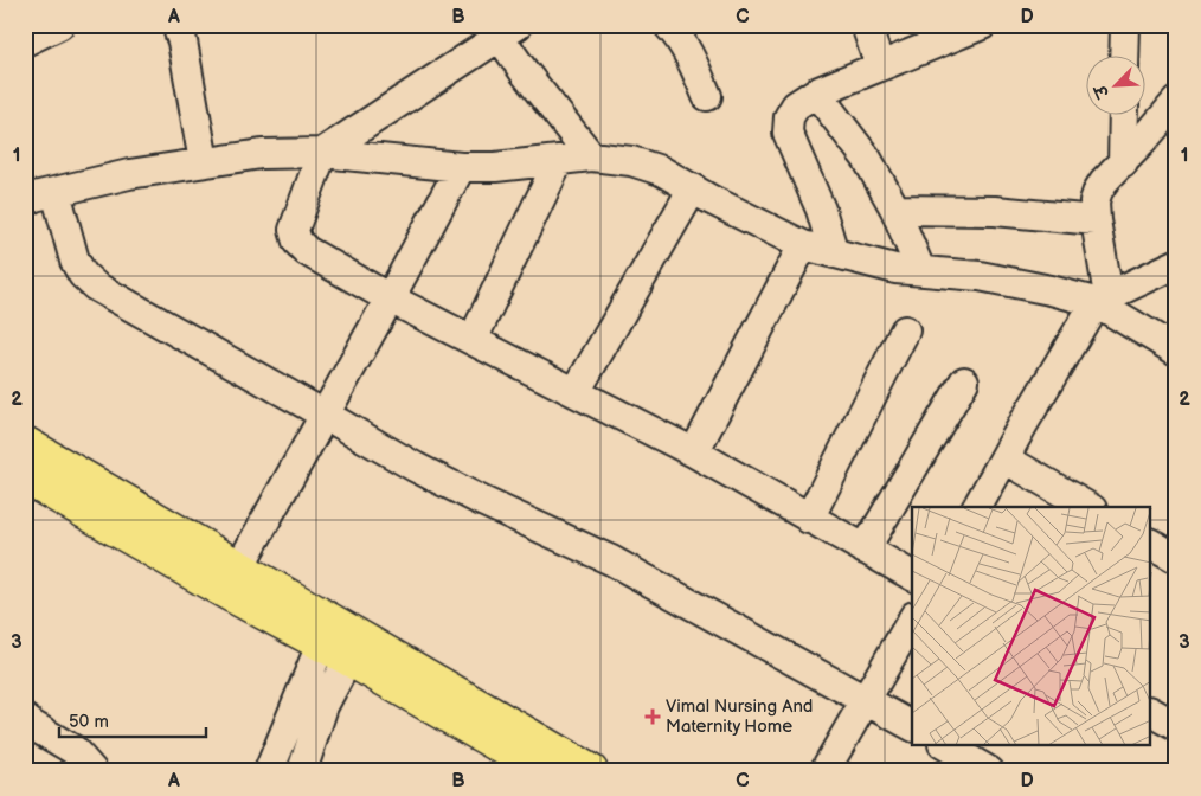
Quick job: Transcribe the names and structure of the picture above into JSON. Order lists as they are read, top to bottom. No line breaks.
{"places":{"health":["Vimal Nursing And Maternity Home"]},"scale_bar":"50 m","north":"bottom left","grid":{"columns":["A","B","C","D"],"rows":["1","2","3"]}}
